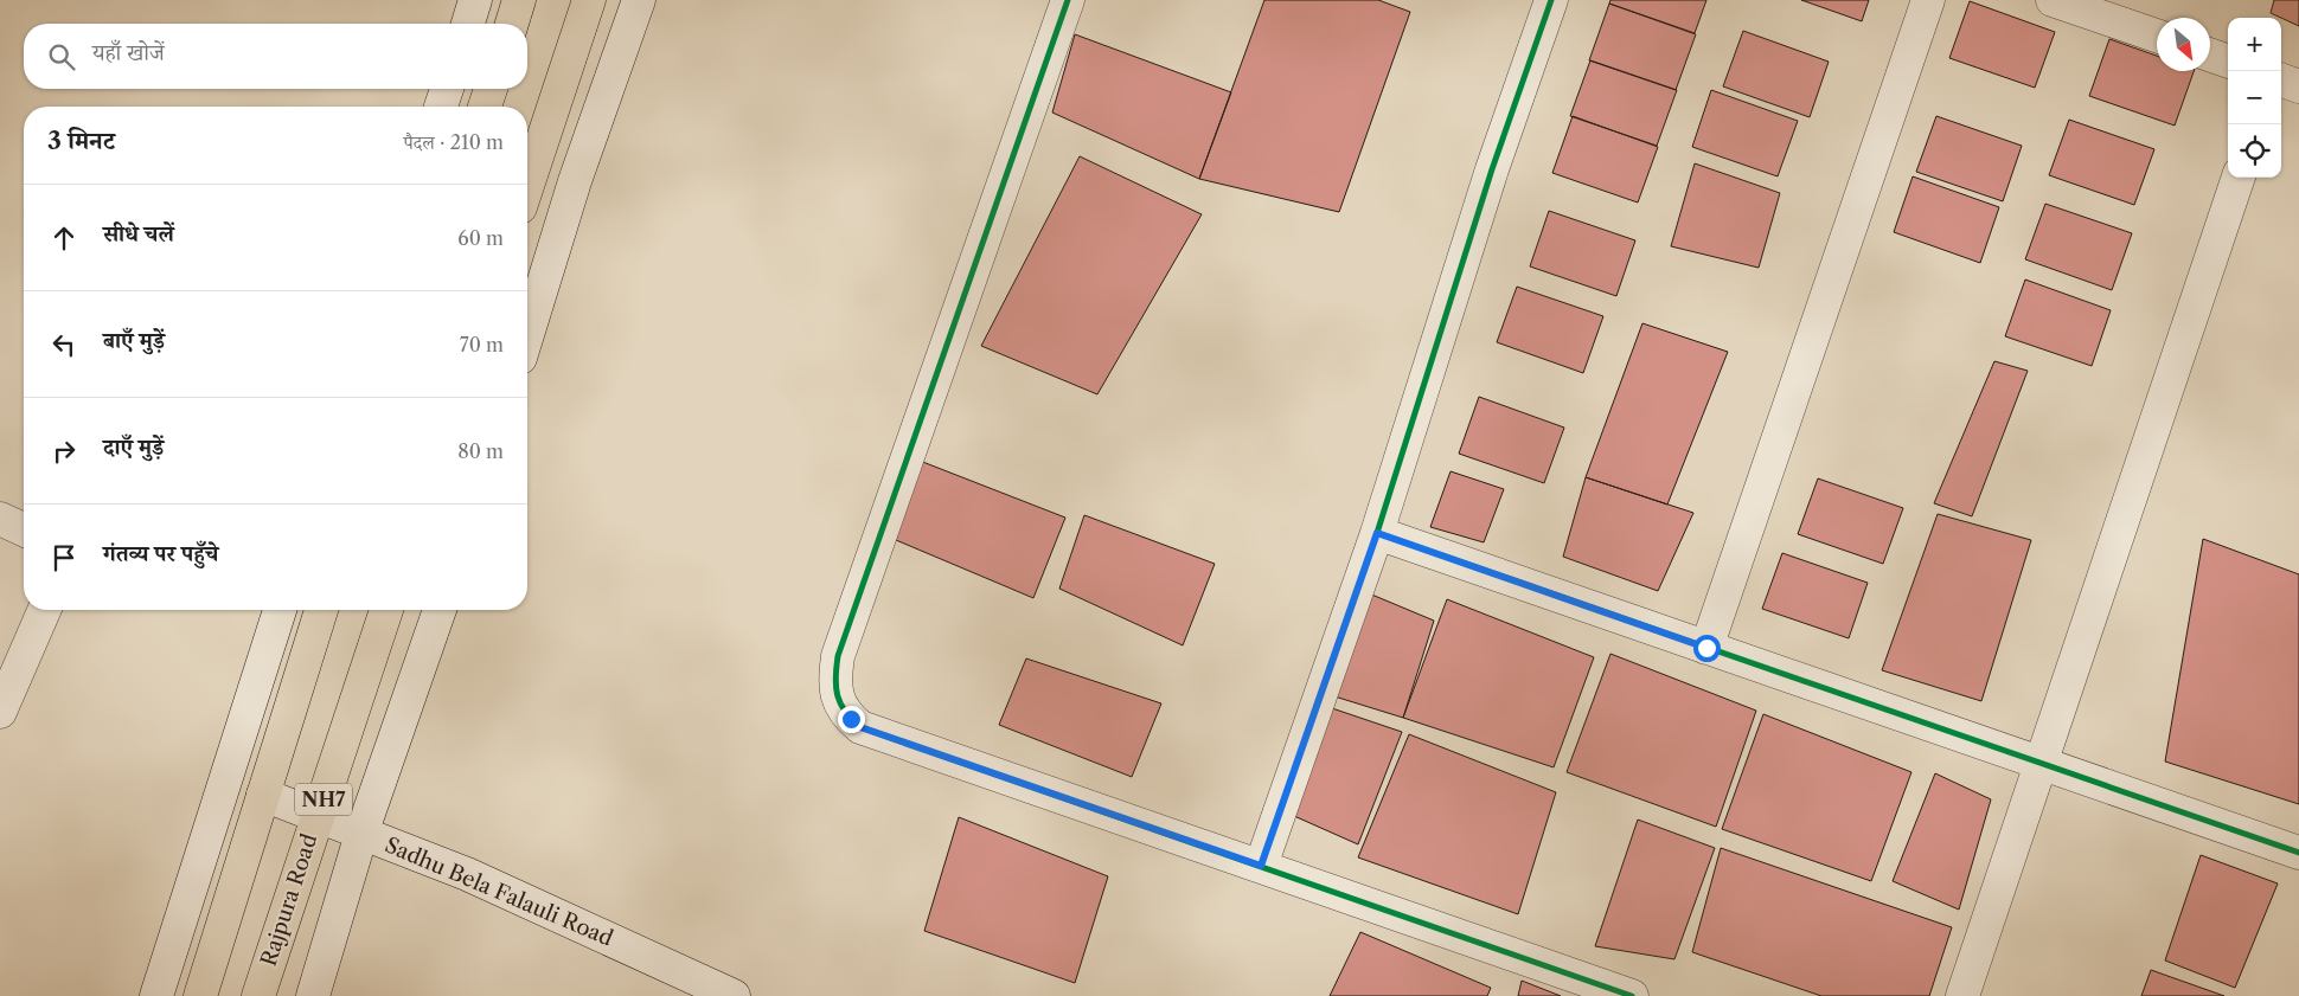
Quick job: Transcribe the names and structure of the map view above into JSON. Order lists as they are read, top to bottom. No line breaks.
{"streets":{"highway":["NH7","Rajpura Road"],"street":["Sadhu Bela Falauli Road"]},"crossings":[["NH7","Sadhu Bela Falauli Road"],["Sadhu Bela Falauli Road","Rajpura Road"]],"north":"bottom right","page":{"map_buttons":["+","−"],"search":"यहाँ खोजें","heading":["3 मिनट","पैदल · 210 m"],"list":[["सीधे चलें","60 m"],["बाएँ मुड़ें","70 m"],["दाएँ मुड़ें","80 m"],"गंतव्य पर पहुँचे"]}}
